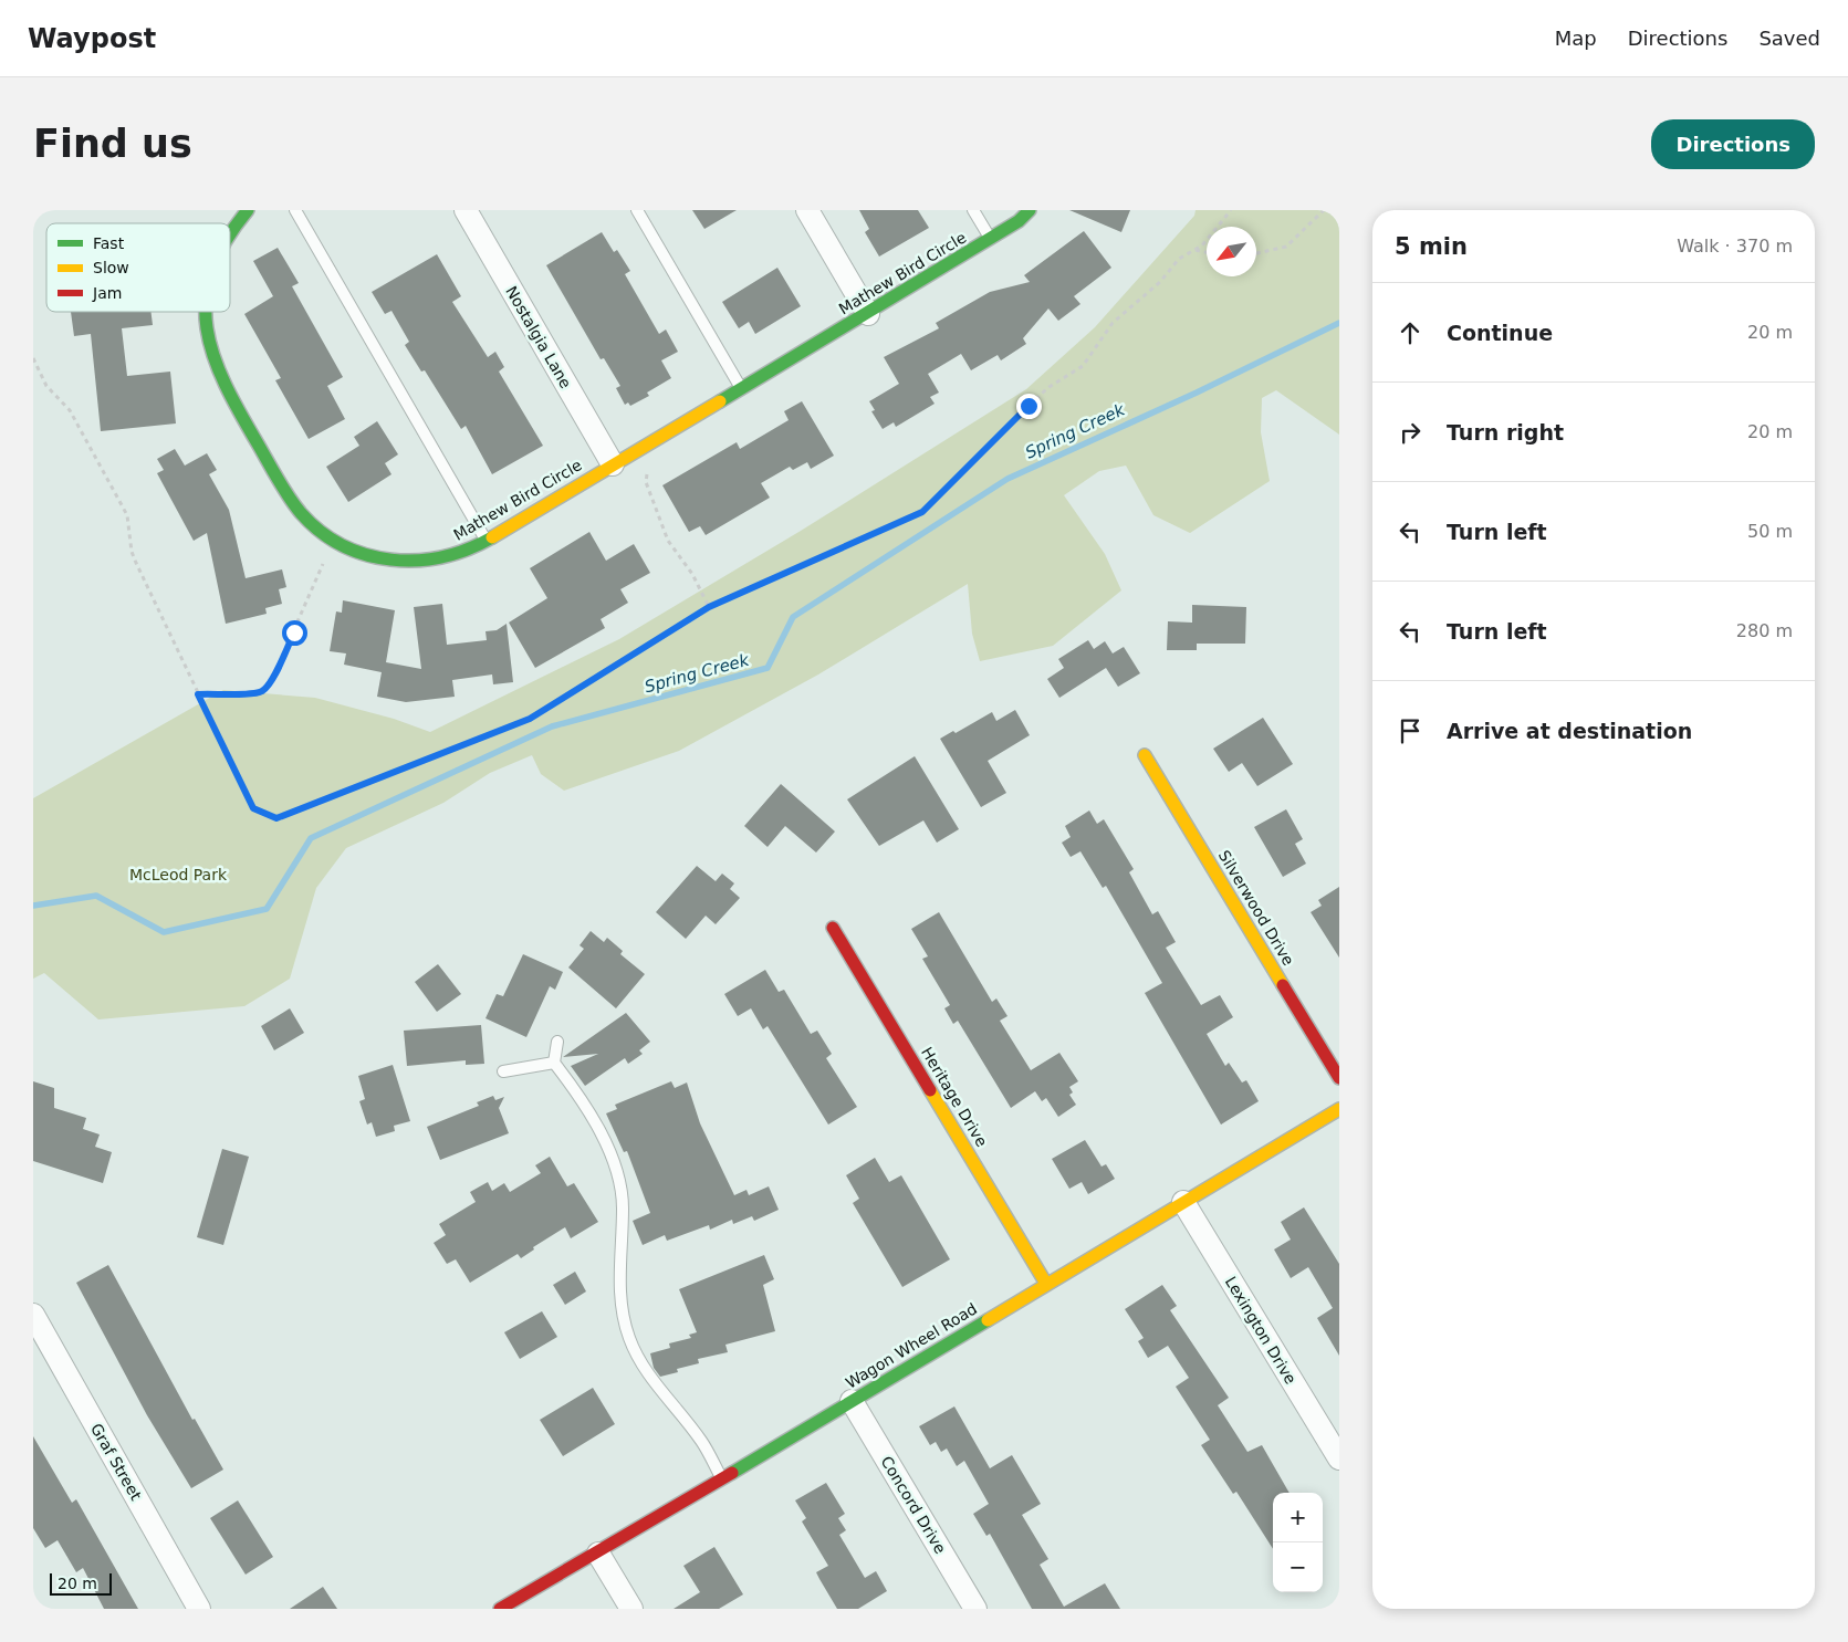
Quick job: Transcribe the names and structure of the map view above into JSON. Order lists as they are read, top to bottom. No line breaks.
{"streets":{"street":["Mathew Bird Circle","Nostalgia Lane","Silverwood Drive","Heritage Drive","Lexington Drive","Wagon Wheel Road","Graf Street","Concord Drive"]},"crossings":[["Mathew Bird Circle","Nostalgia Lane"],["Heritage Drive","Wagon Wheel Road"],["Lexington Drive","Wagon Wheel Road"],["Wagon Wheel Road","Concord Drive"]],"water":["Spring Creek"],"parks":["McLeod Park"],"legend":["Fast","Slow","Jam"],"scale_bar":"20 m","north":"bottom left","page":{"header":"Waypost","nav":["Map","Directions","Saved"],"buttons":"Directions","title":"Find us","heading":["5 min","Walk · 370 m"],"list":[["Continue","20 m"],["Turn right","20 m"],["Turn left","50 m"],["Turn left","280 m"],"Arrive at destination"],"map_buttons":["+","−"],"scale":"20 m"}}
